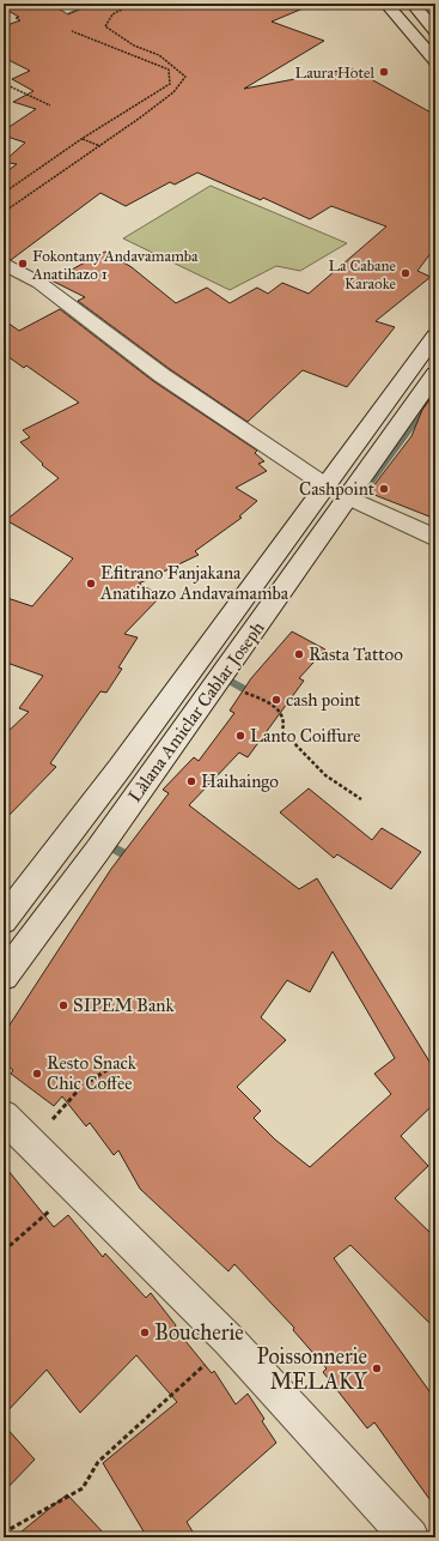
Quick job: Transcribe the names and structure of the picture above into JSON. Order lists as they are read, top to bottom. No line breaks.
{"streets":{"main road":["Làlana Amiclar Cablar Joseph"]},"places":["Laura Hotel","Fokontany Andavamamba Anatihazo 1","La Cabane Karaoke","Cashpoint","Efitrano Fanjakana Anatihazo Andavamamba","Rasta Tattoo","cash point","Lanto Coiffure","Haihaingo","SIPEM Bank","Resto Snack Chic Coffee","Boucherie","Poissonnerie MELAKY"]}
